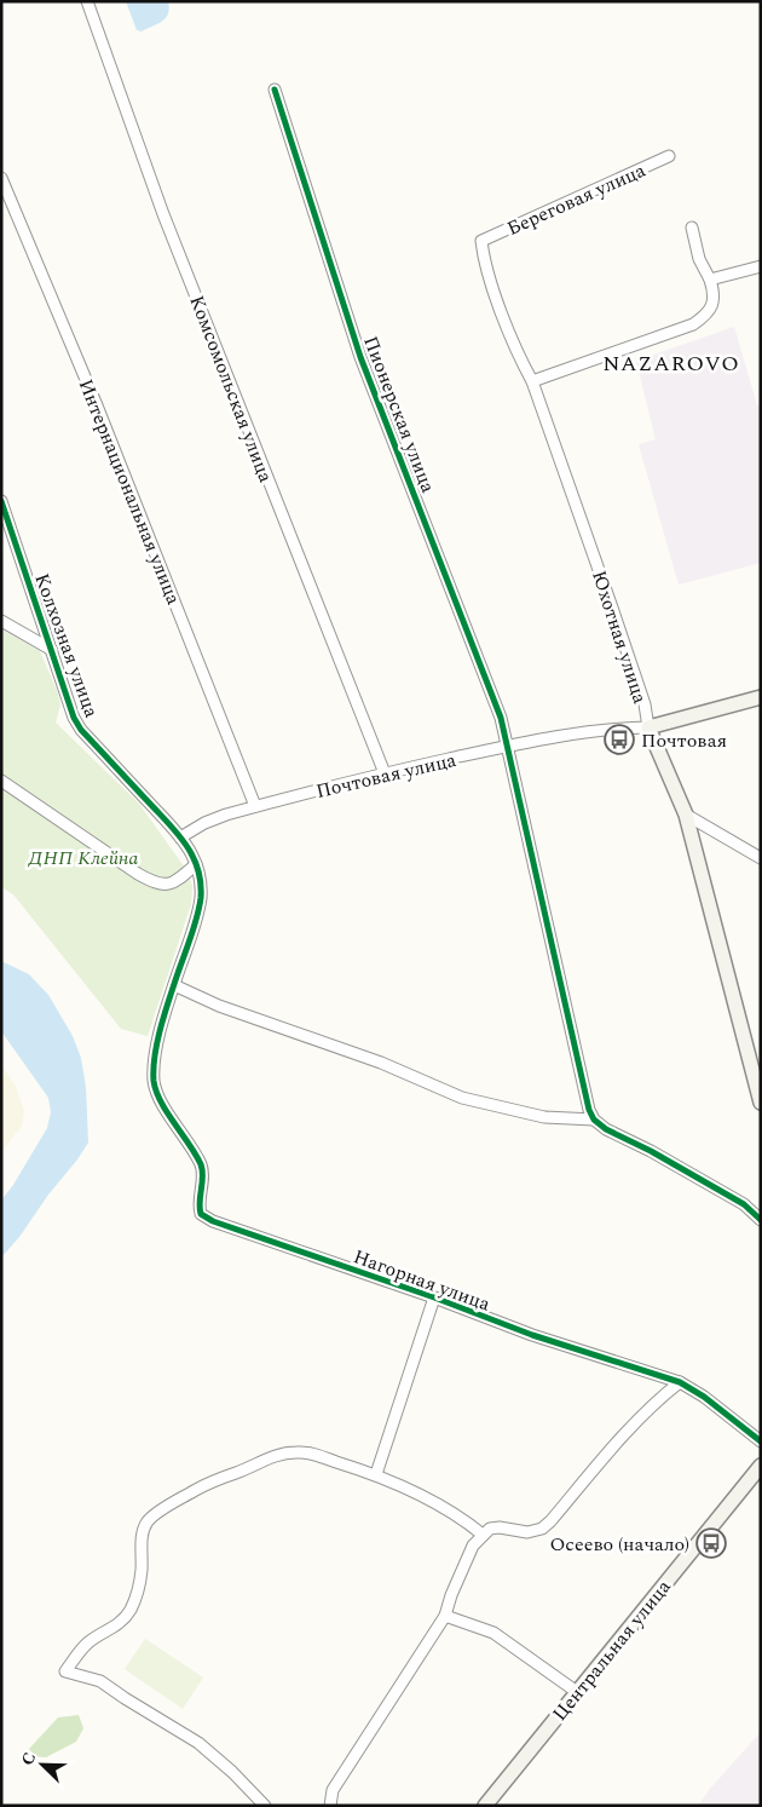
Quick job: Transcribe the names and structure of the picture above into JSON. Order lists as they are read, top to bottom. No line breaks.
{"streets":{"street":["Береговая улица","Комсомольская улица","Пионерская улица","Интернациональная улица","Юхотная улица","Колхозная улица","Почтовая улица","Нагорная улица","Центральная улица"]},"crossings":[["Береговая улица","Юхотная улица"],["Комсомольская улица","Почтовая улица"],["Пионерская улица","Почтовая улица"],["Интернациональная улица","Почтовая улица"],["Юхотная улица","Почтовая улица"],["Колхозная улица","Почтовая улица"]],"districts":["NAZAROVO"],"parks":["ДНП Клейна"],"places":{"bus stop":["Почтовая","Осеево (начало)"]},"north":"top left"}
